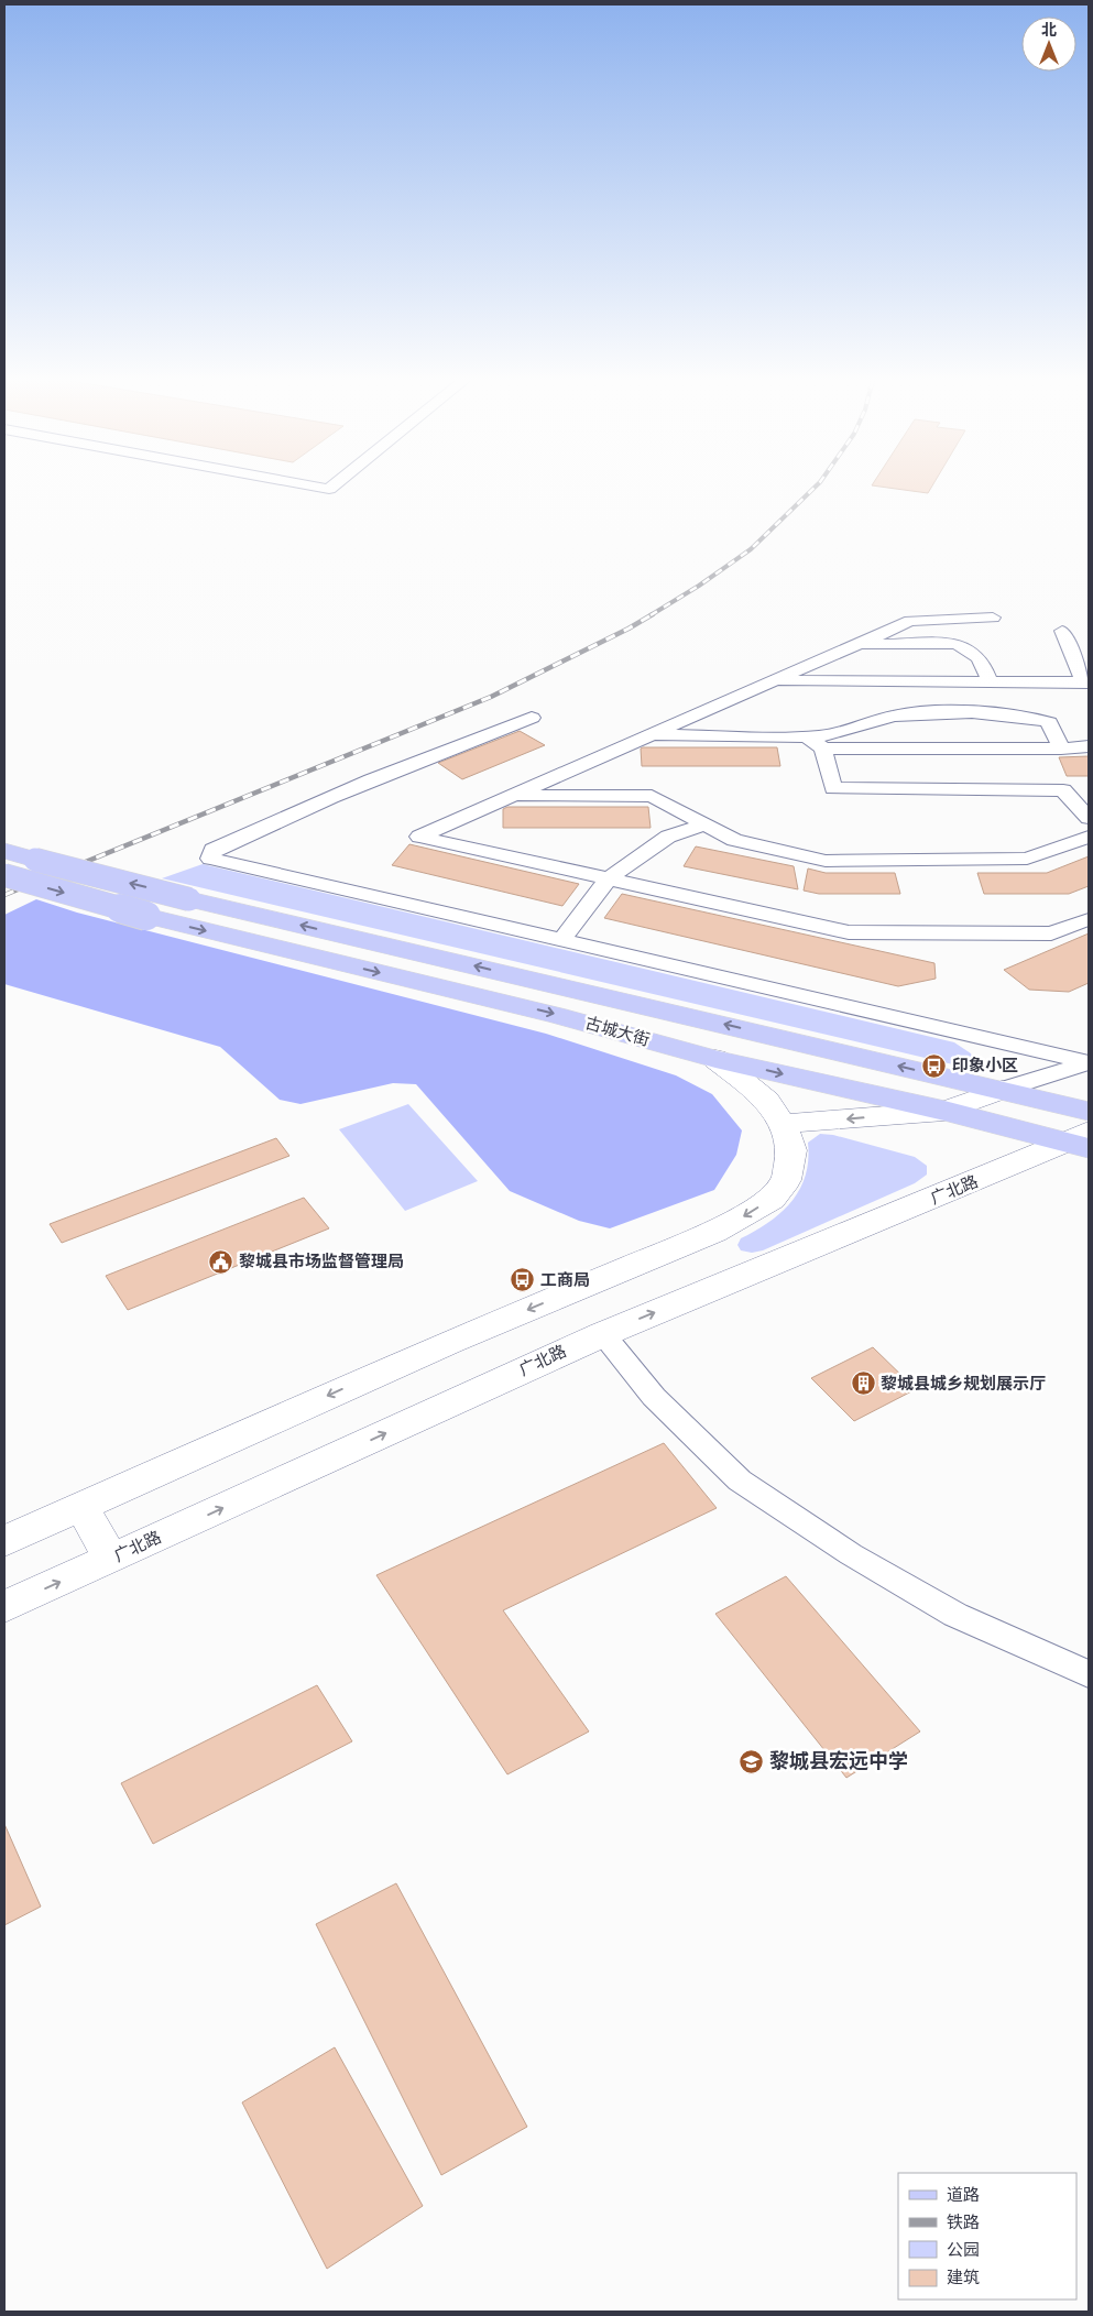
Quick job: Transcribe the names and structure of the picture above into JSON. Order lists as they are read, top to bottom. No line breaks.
{"streets":{"main road":["古城大街","广北路"]},"crossings":[["古城大街","广北路"]],"places":{"bus stop":["印象小区","工商局"],"public building":["黎城县市场监督管理局"],"building":["黎城县城乡规划展示厅"],"school or university":["黎城县宏远中学"]},"legend":["道路","铁路","公园","建筑"],"north":"top"}
